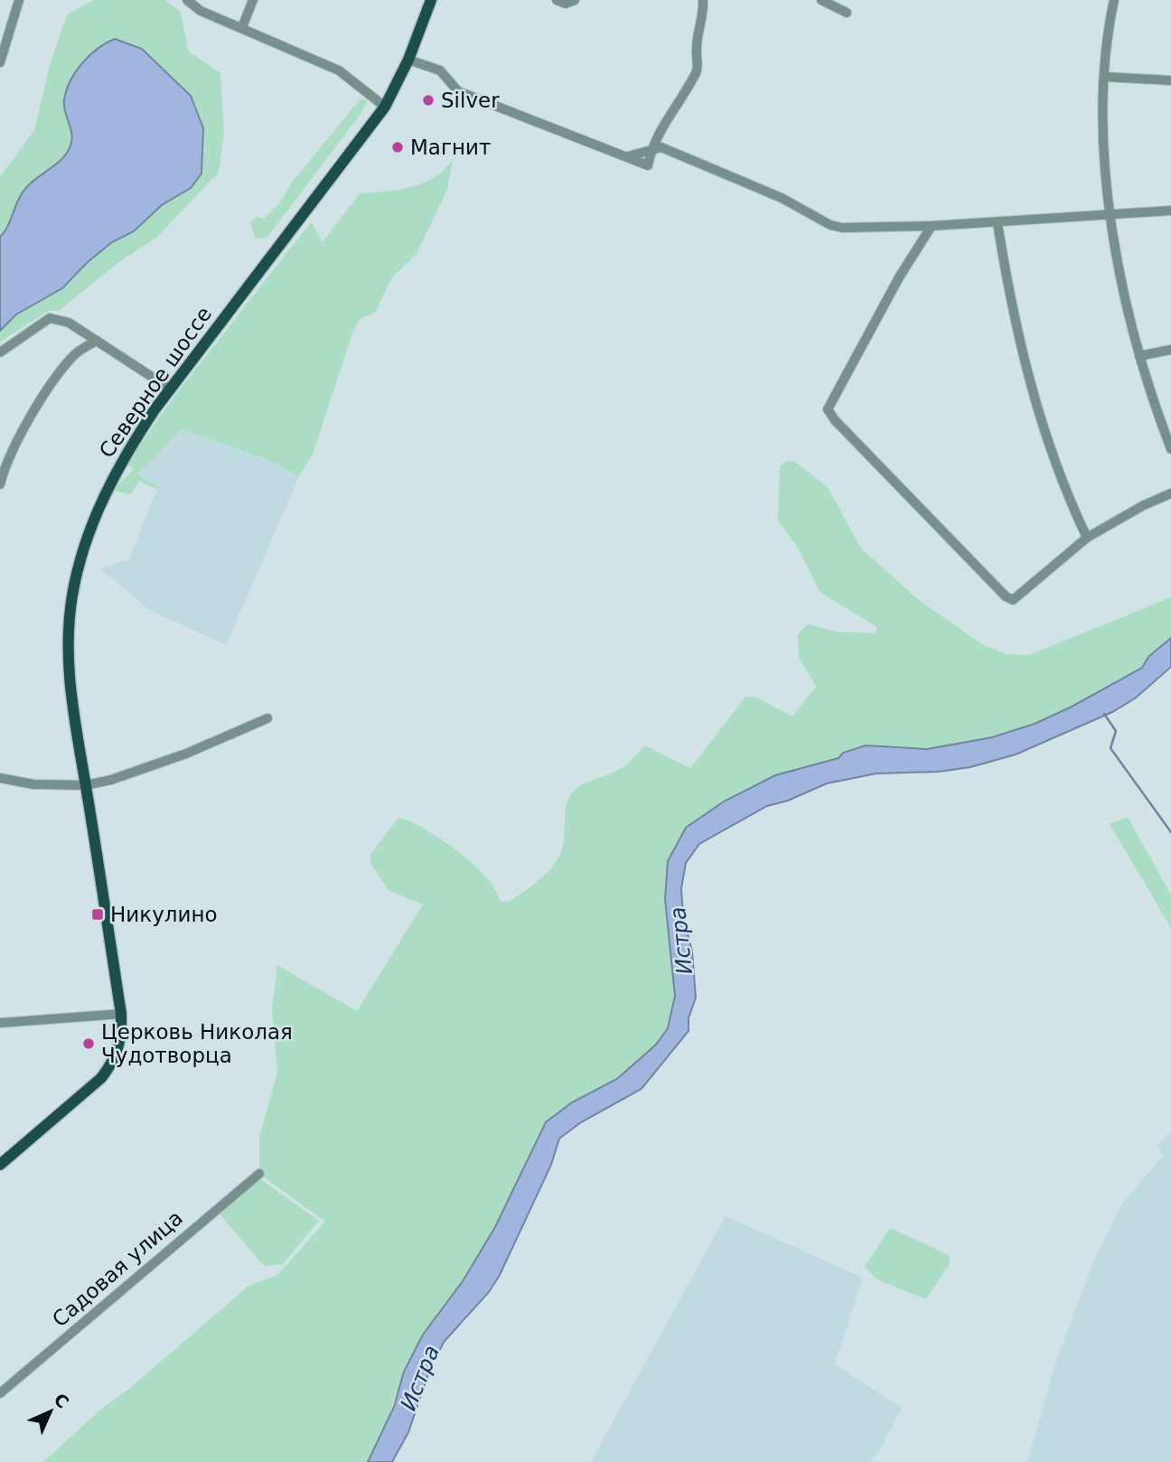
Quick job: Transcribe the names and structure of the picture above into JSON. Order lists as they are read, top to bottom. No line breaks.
{"streets":{"main road":["Северное шоссе"],"street":["Садовая улица"]},"water":["Истра"],"places":{"other":["Silver","Магнит","Церковь Николая Чудотворца"],"transit":["Никулино"]},"north":"top right"}
